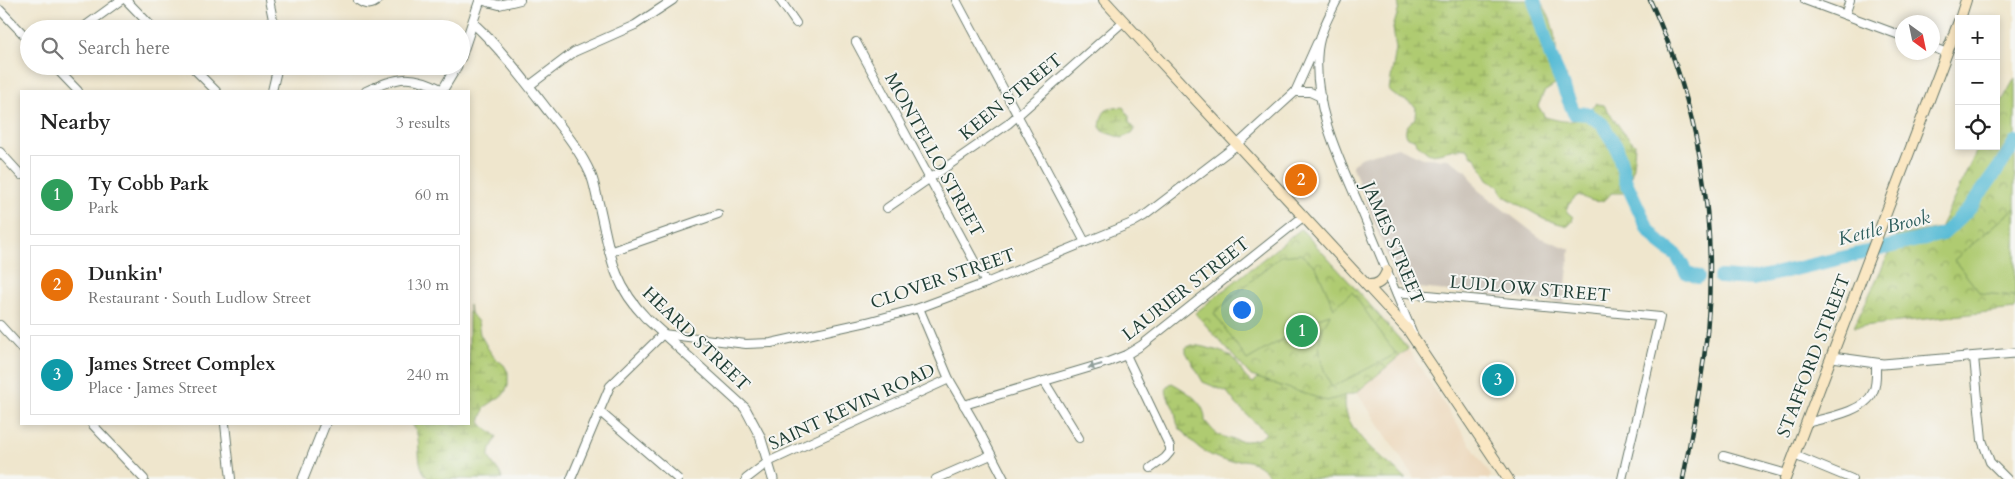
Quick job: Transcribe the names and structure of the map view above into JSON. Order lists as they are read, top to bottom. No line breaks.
{"streets":{"main road":["JAMES STREET","STAFFORD STREET"],"street":["KEEN STREET","MONTELLO STREET","CLOVER STREET","LAURIER STREET","LUDLOW STREET","HEARD STREET","SAINT KEVIN ROAD"]},"crossings":[["KEEN STREET","MONTELLO STREET"],["MONTELLO STREET","CLOVER STREET"],["JAMES STREET","CLOVER STREET"],["JAMES STREET","LUDLOW STREET"],["CLOVER STREET","HEARD STREET"],["HEARD STREET","SAINT KEVIN ROAD"]],"water":["Kettle Brook"],"north":"bottom right","page":{"map_buttons":["+","−"],"search":"Search here","heading":["Nearby","3 results"],"list":[{"mark":"1","name":"Ty Cobb Park","note":"Park","value":"60 m"},{"mark":"2","name":"Dunkin'","note":"Restaurant · South Ludlow Street","value":"130 m"},{"mark":"3","name":"James Street Complex","note":"Place · James Street","value":"240 m"}],"pins":["2","1","3"]}}
